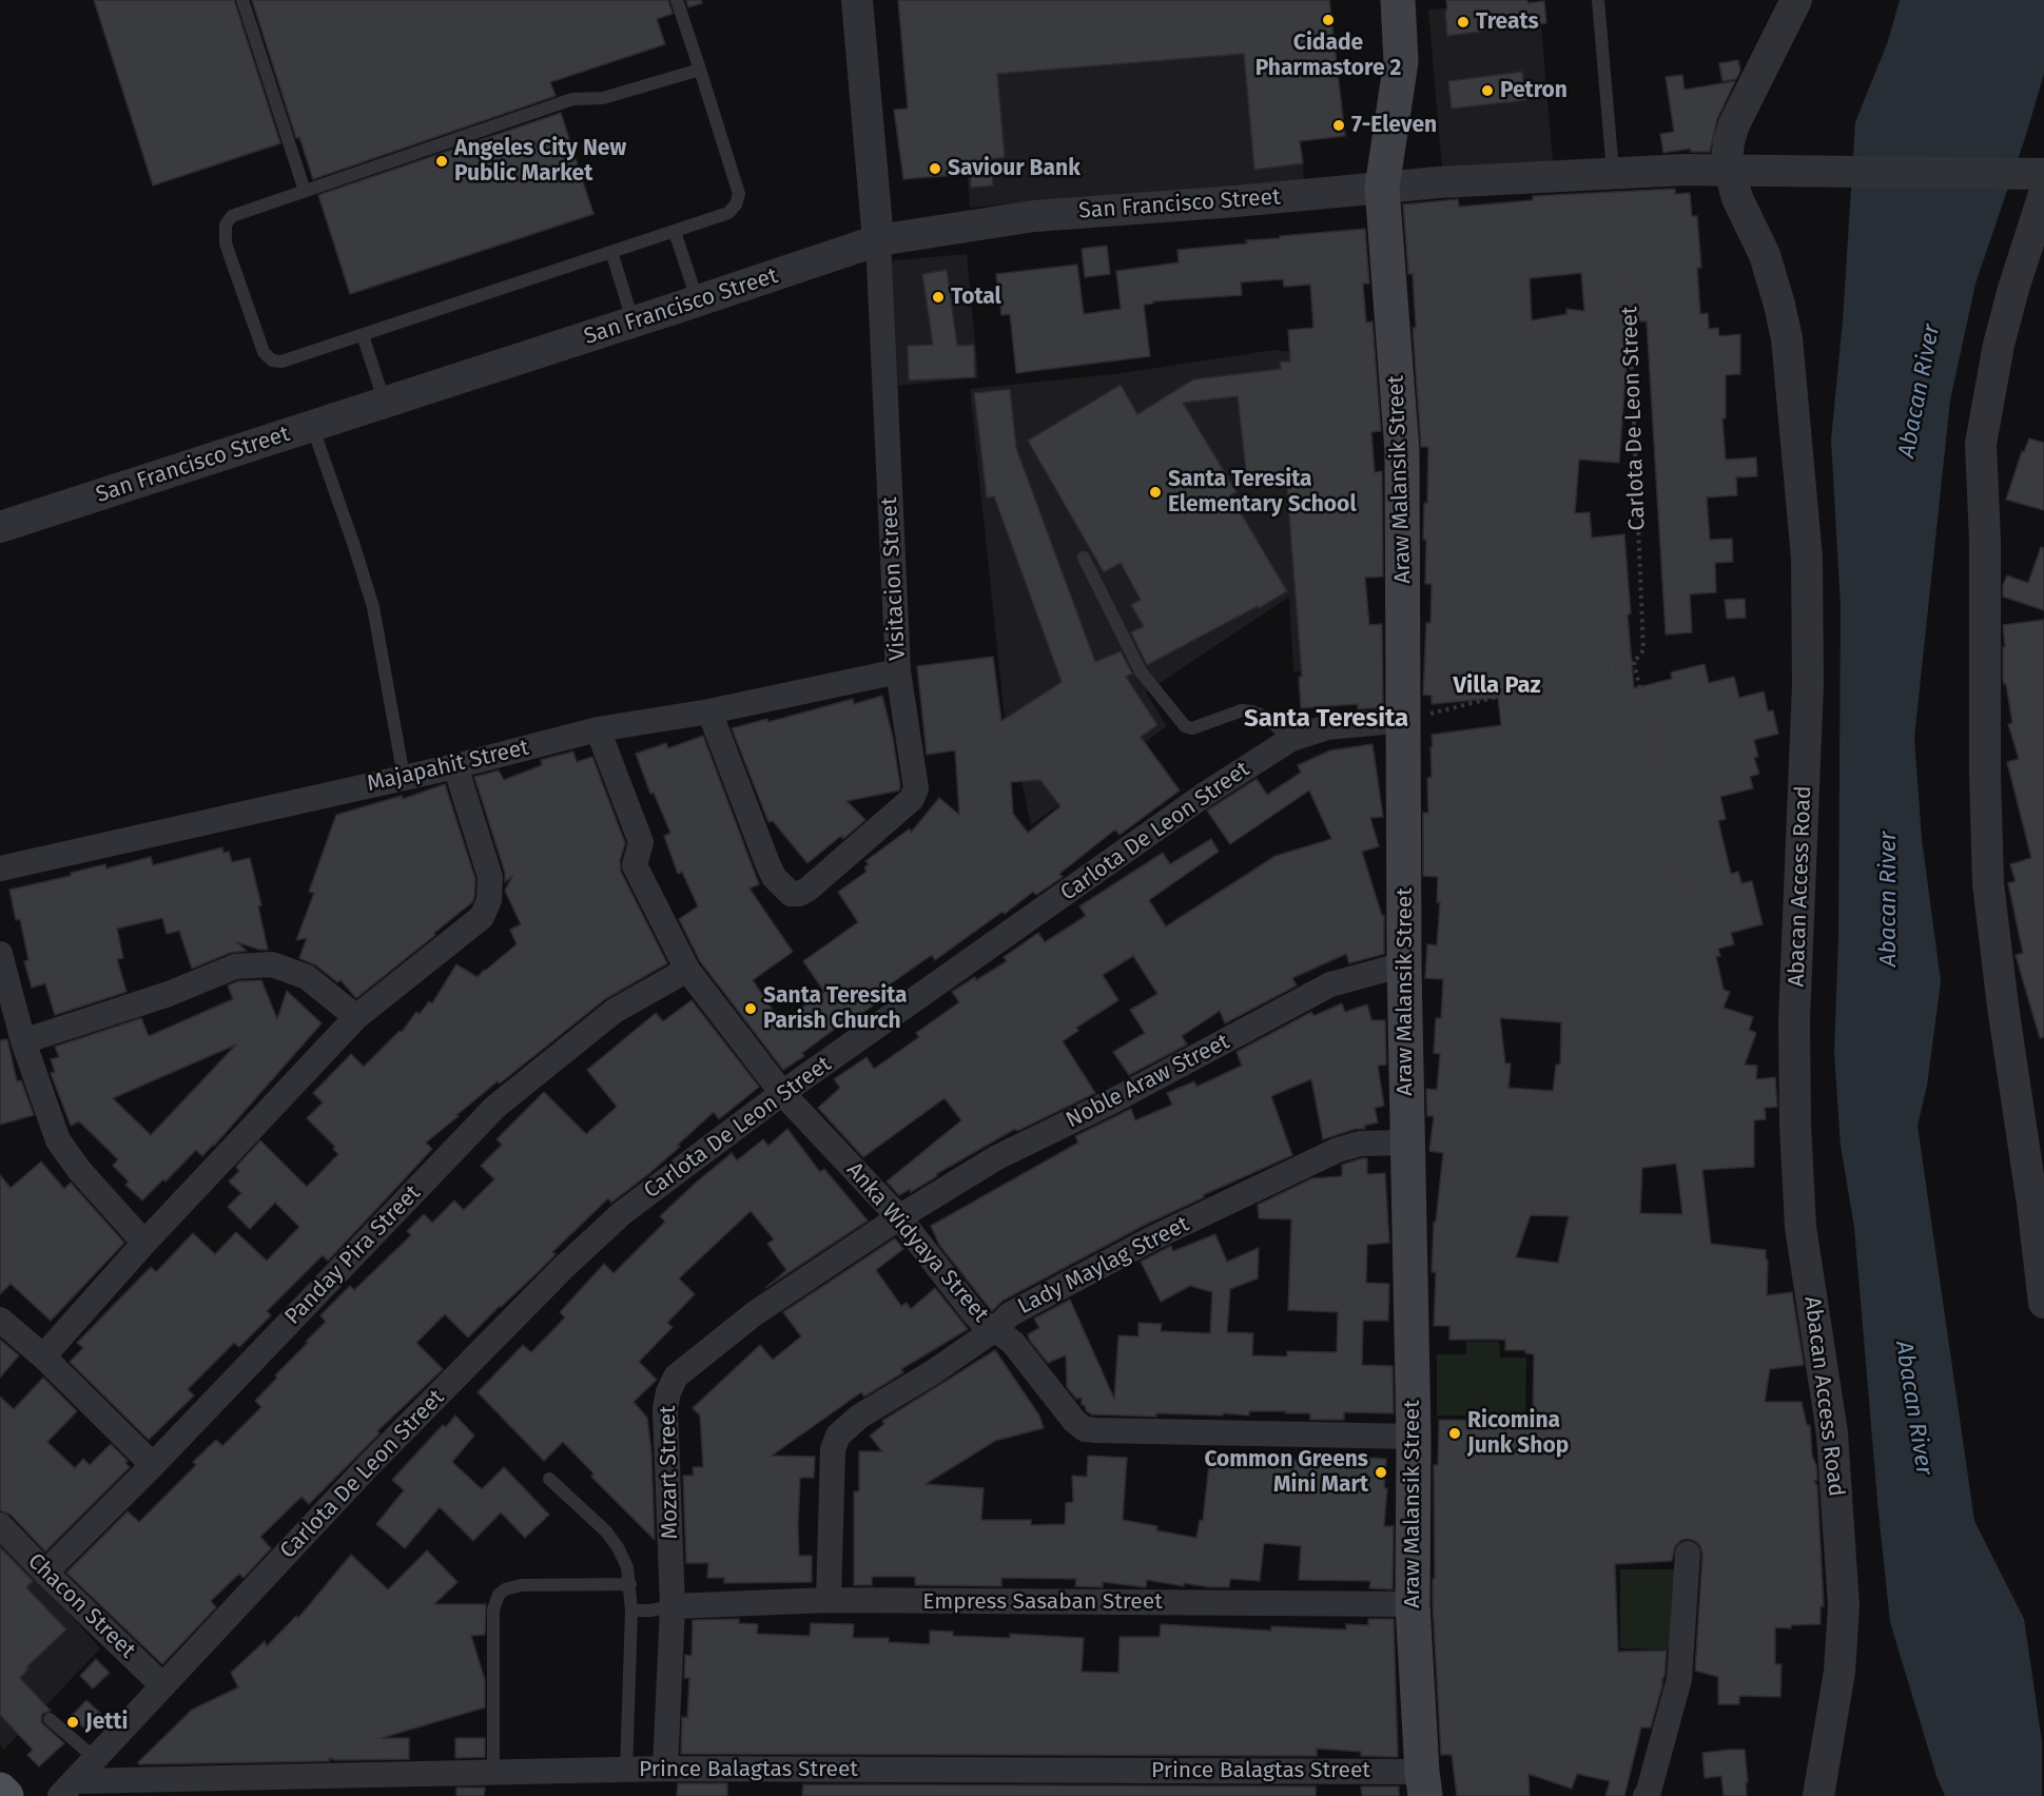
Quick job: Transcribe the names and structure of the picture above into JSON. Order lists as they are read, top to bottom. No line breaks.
{"streets":{"main road":["Araw Malansik Street"],"street":["San Francisco Street","Carlota De Leon Street","Visitacion Street","Majapahit Street","Abacan Access Road","Noble Araw Street","Anka Widyaya Street","Panday Pira Street","Lady Maylag Street","Mozart Street","Empress Sasaban Street","Chacon Street","Prince Balagtas Street"]},"crossings":[["San Francisco Street","Carlota De Leon Street"],["San Francisco Street","Araw Malansik Street"],["San Francisco Street","Visitacion Street"],["Carlota De Leon Street","Araw Malansik Street"],["Carlota De Leon Street","Anka Widyaya Street"],["Carlota De Leon Street","Chacon Street"],["Carlota De Leon Street","Prince Balagtas Street"],["Araw Malansik Street","Noble Araw Street"],["Araw Malansik Street","Anka Widyaya Street"],["Araw Malansik Street","Lady Maylag Street"],["Araw Malansik Street","Empress Sasaban Street"],["Araw Malansik Street","Prince Balagtas Street"],["Visitacion Street","Majapahit Street"],["Majapahit Street","Anka Widyaya Street"],["Noble Araw Street","Anka Widyaya Street"],["Noble Araw Street","Mozart Street"],["Anka Widyaya Street","Panday Pira Street"],["Anka Widyaya Street","Lady Maylag Street"],["Anka Widyaya Street","Mozart Street"],["Panday Pira Street","Chacon Street"],["Lady Maylag Street","Empress Sasaban Street"],["Mozart Street","Empress Sasaban Street"],["Mozart Street","Prince Balagtas Street"]],"districts":["Villa Paz","Santa Teresita"],"water":["Abacan River"],"places":["Cidade Pharmastore 2","Treats","Petron","7-Eleven","Angeles City New Public Market","Saviour Bank","Total","Santa Teresita Elementary School","Santa Teresita Parish Church","Ricomina Junk Shop","Common Greens Mini Mart","Jetti"]}
